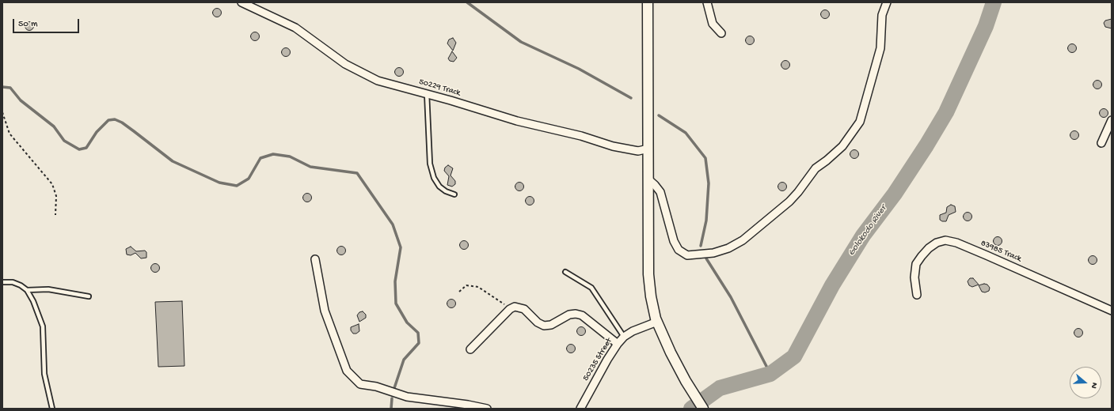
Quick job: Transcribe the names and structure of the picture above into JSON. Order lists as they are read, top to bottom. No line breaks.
{"streets":{"street":["50229 Track","83985 Track","50235 Street"]},"water":["Golokodo River"],"scale_bar":"50 m","north":"right"}
